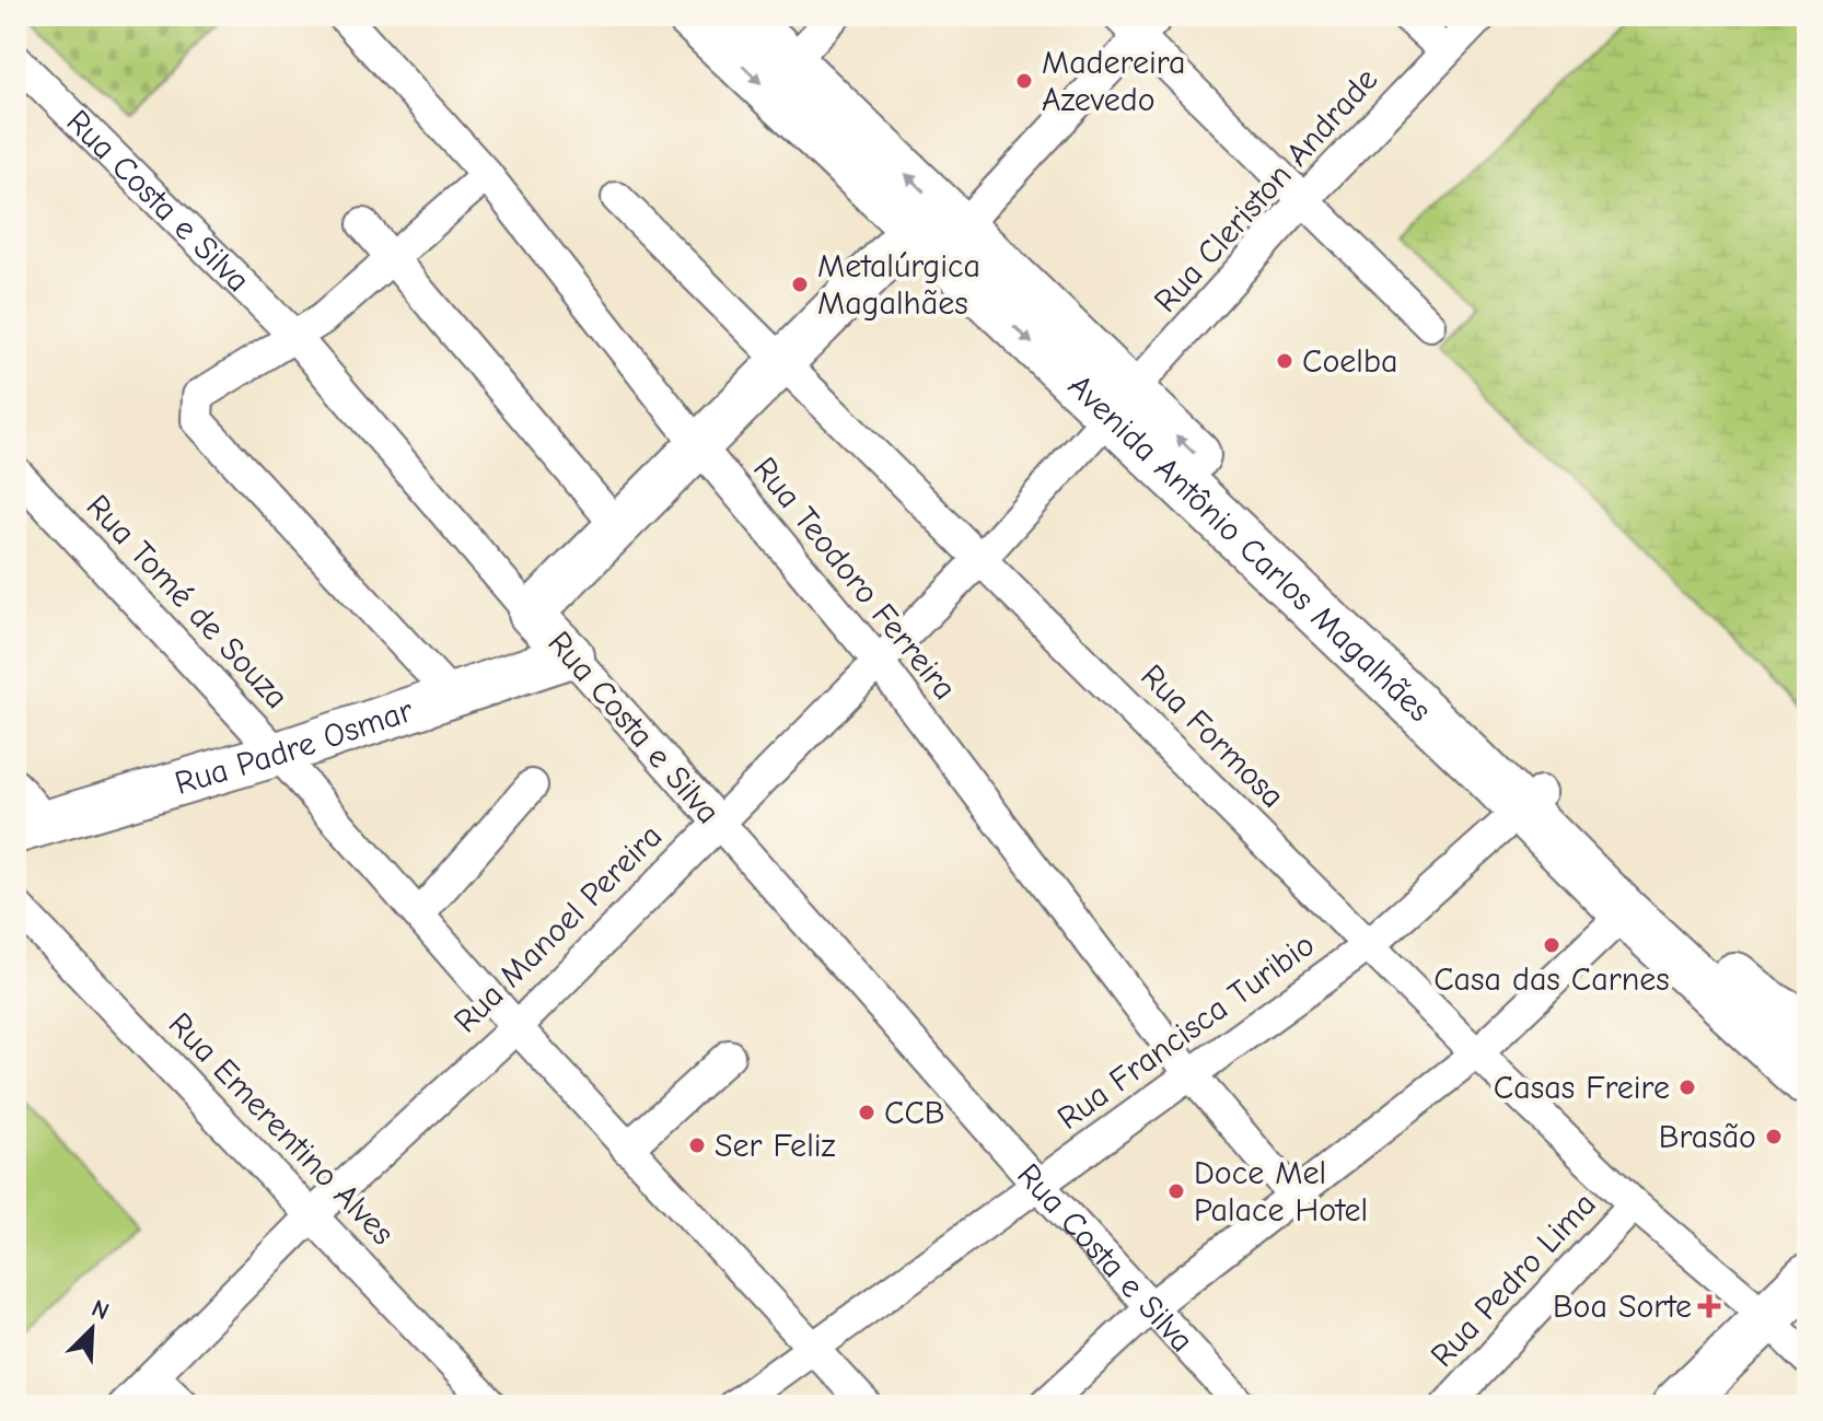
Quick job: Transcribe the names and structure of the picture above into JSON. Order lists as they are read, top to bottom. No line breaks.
{"streets":{"main road":["Avenida Antônio Carlos Magalhães"],"street":["Rua Cleriston Andrade","Rua Costa e Silva","Rua Teodoro Ferreira","Rua Tomé de Souza","Rua Formosa","Rua Padre Osmar","Rua Manoel Pereira","Rua Francisca Turibio","Rua Emerentino Alves","Rua Pedro Lima"]},"crossings":[["Rua Cleriston Andrade","Avenida Antônio Carlos Magalhães"],["Rua Cleriston Andrade","Rua Manoel Pereira"],["Rua Costa e Silva","Rua Padre Osmar"],["Rua Costa e Silva","Rua Manoel Pereira"],["Rua Costa e Silva","Rua Francisca Turibio"],["Avenida Antônio Carlos Magalhães","Rua Manoel Pereira"],["Avenida Antônio Carlos Magalhães","Rua Francisca Turibio"],["Rua Teodoro Ferreira","Rua Manoel Pereira"],["Rua Teodoro Ferreira","Rua Francisca Turibio"],["Rua Tomé de Souza","Rua Padre Osmar"],["Rua Tomé de Souza","Rua Manoel Pereira"],["Rua Tomé de Souza","Rua Francisca Turibio"],["Rua Formosa","Rua Manoel Pereira"],["Rua Formosa","Rua Francisca Turibio"],["Rua Formosa","Rua Pedro Lima"],["Rua Manoel Pereira","Rua Emerentino Alves"]],"places":{"other":["Madereira Azevedo","Metalúrgica Magalhães","Coelba","Casa das Carnes","Casas Freire","CCB","Brasão","Ser Feliz","Doce Mel Palace Hotel"],"health":["Boa Sorte"]},"north":"top right"}
